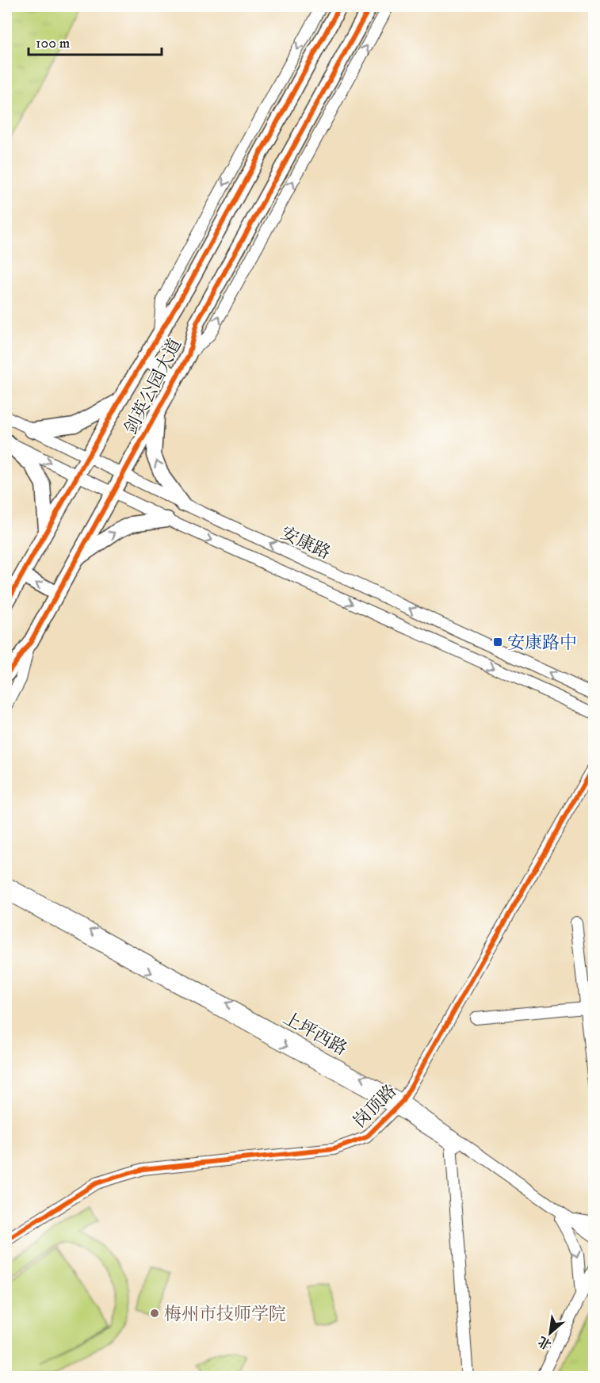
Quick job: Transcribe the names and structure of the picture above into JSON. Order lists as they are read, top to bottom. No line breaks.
{"streets":{"main road":["剑英公园大道"],"street":["安康路","上坪西路","岗顶路"]},"crossings":[["剑英公园大道","安康路"],["上坪西路","岗顶路"]],"places":{"transit":["安康路中"],"other":["梅州市技师学院"]},"scale_bar":"100 m","north":"bottom left"}
